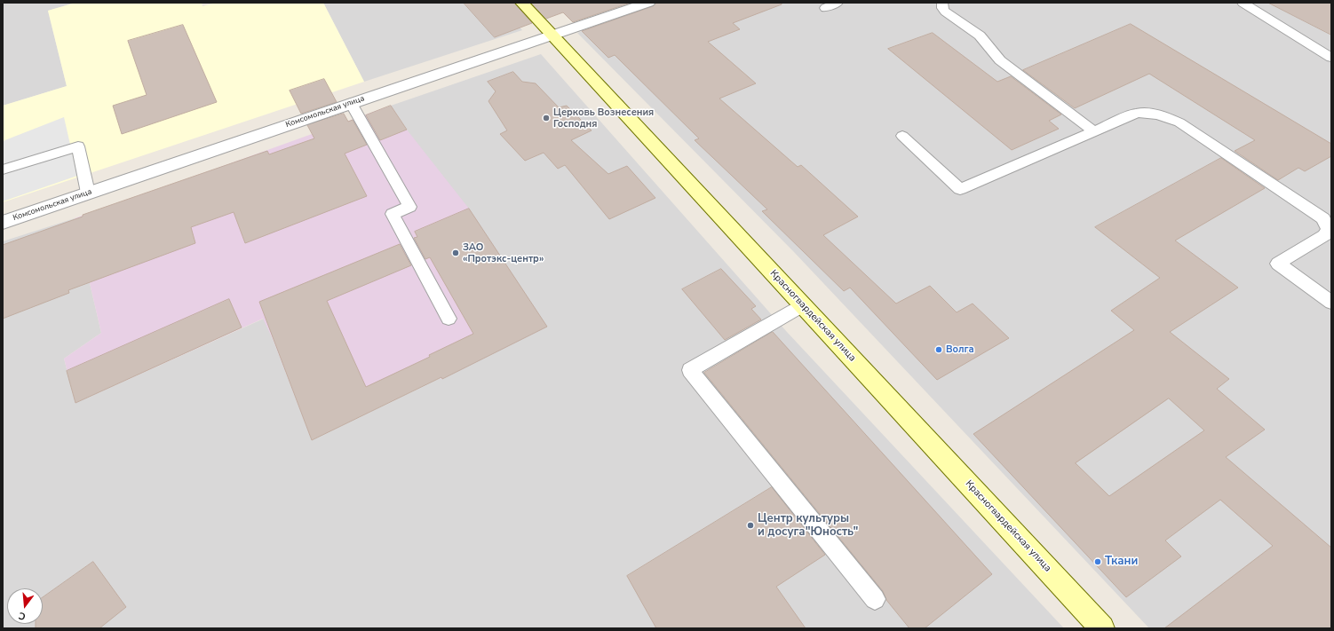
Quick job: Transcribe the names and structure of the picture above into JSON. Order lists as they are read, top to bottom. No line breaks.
{"streets":{"street":["Комсомольская улица","Красногвардейская улица"]},"crossings":[["Комсомольская улица","Красногвардейская улица"]],"places":["Церковь Вознесения Господня","ЗАО «Протэкс-центр»","Волга","Центр культуры и досуга\"Юность\"","Ткани"],"north":"bottom"}
